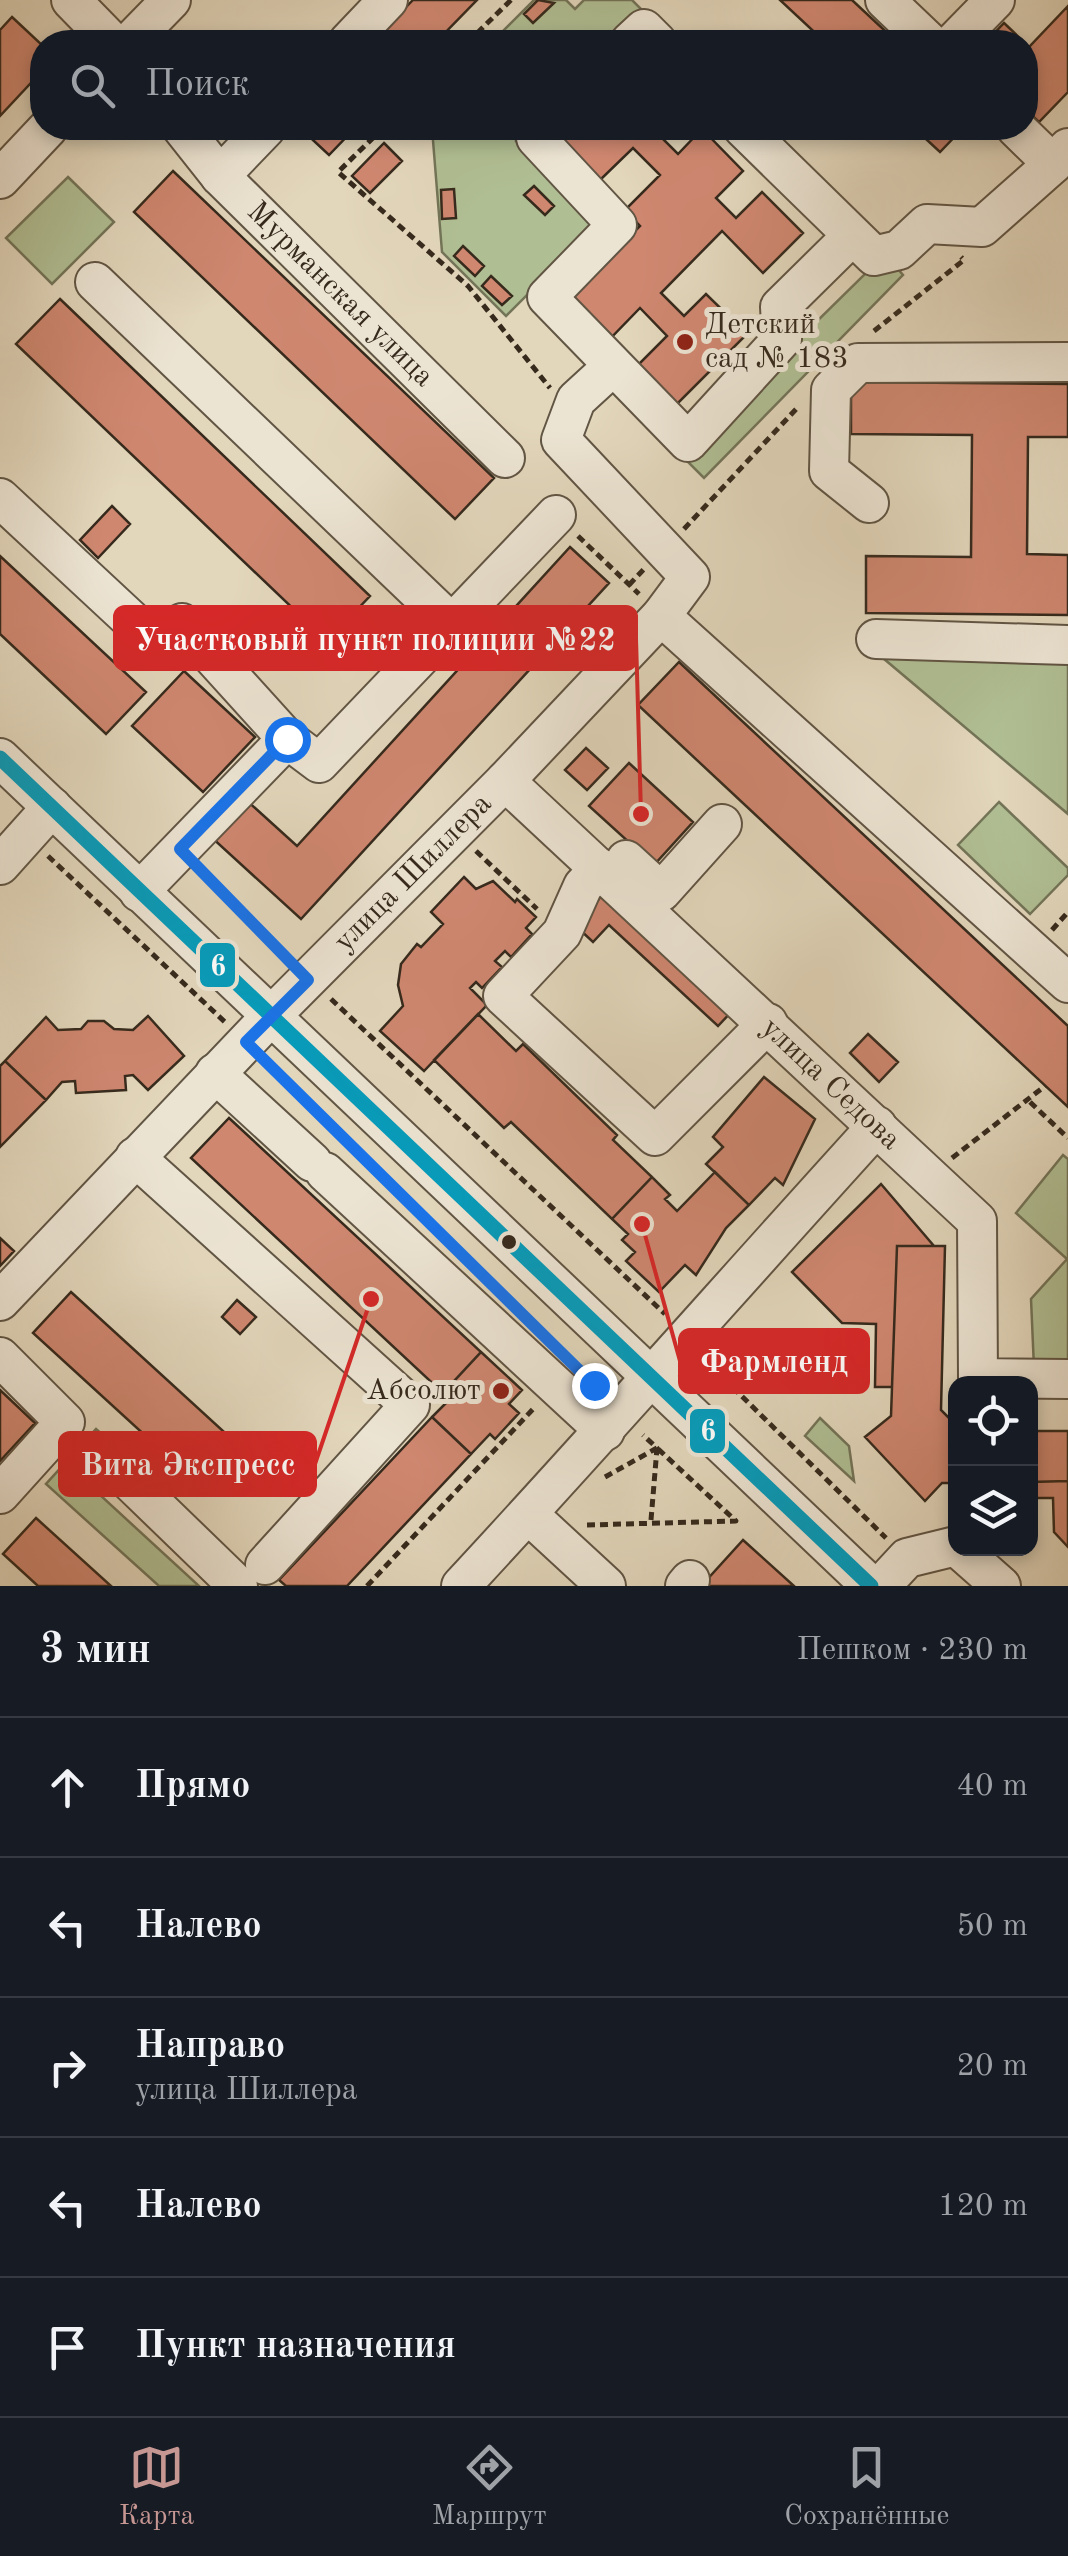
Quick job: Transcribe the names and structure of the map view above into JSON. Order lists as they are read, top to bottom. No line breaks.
{"streets":{"street":["Мурманская улица","улица Шиллера","улица Седова"]},"crossings":[["улица Шиллера","улица Седова"]],"places":["Детский сад № 183","Участковый пункт полиции №22","Фармленд","Вита Экспресс","Абсолют"],"lines":["transit line 6"],"page":{"search":"Поиск","heading":["3 мин","Пешком · 230 m"],"list":[["Прямо","40 m"],["Налево","50 m"],["Направо","улица Шиллера","20 m"],["Налево","120 m"],"Пункт назначения"],"nav":["Карта","Маршрут","Сохранённые"]}}
